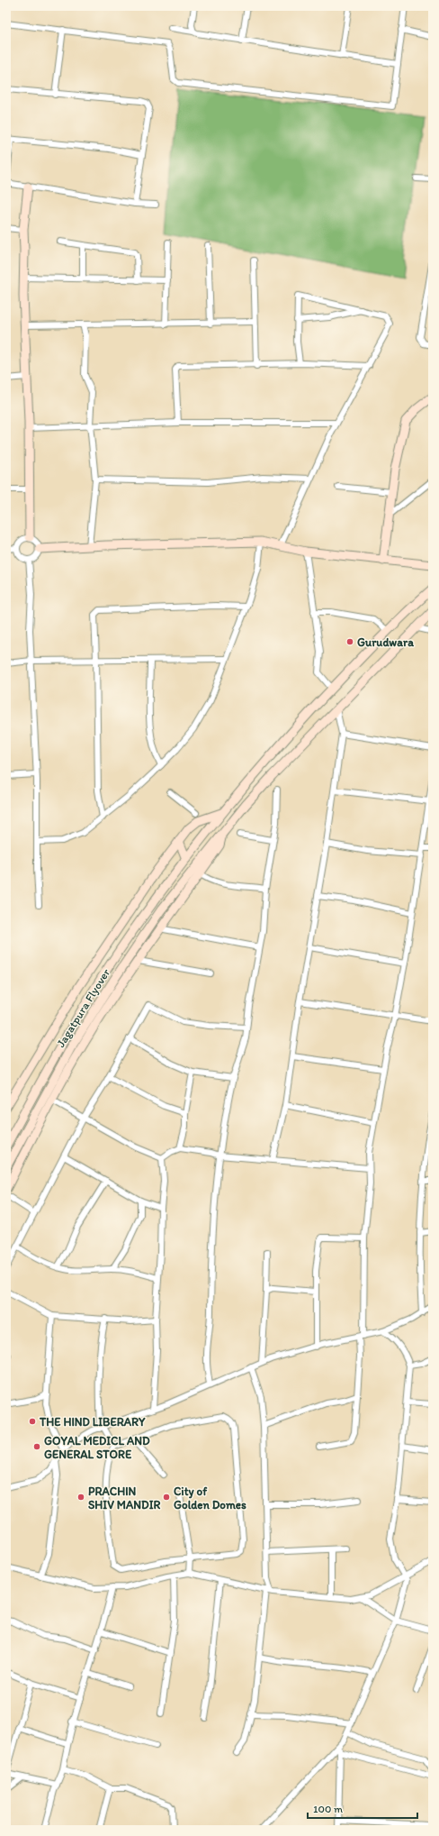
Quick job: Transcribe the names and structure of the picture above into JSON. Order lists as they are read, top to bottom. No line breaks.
{"streets":{"street":["Jagatpura Flyover"]},"places":["Gurudwara","THE HIND LIBERARY","GOYAL MEDICL AND GENERAL STORE","PRACHIN SHIV MANDIR","City of Golden Domes"],"scale_bar":"100 m"}
